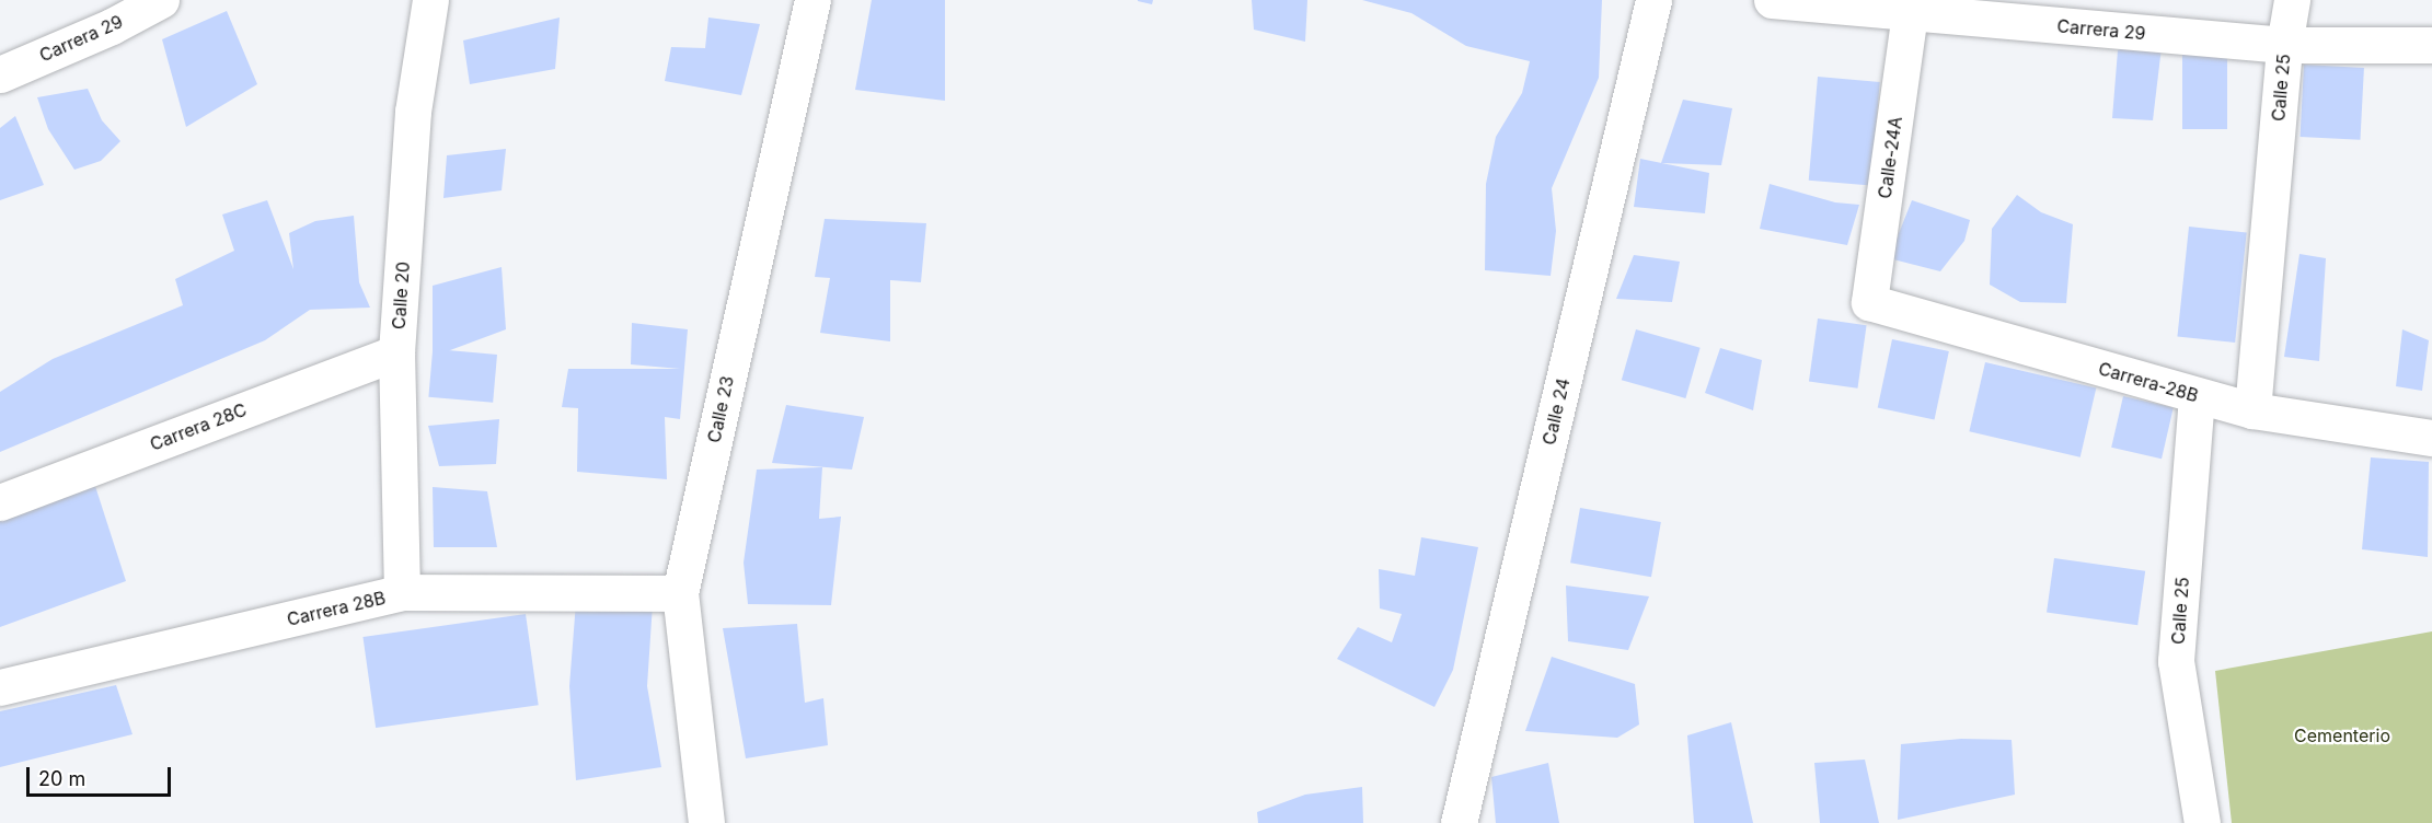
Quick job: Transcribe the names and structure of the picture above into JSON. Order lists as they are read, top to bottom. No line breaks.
{"streets":{"street":["Carrera 29","Calle 25","Calle-24A","Calle 20","Carrera-28B","Calle 23","Calle 24","Carrera 28C","Carrera 28B"]},"crossings":[["Carrera 29","Calle 25"],["Carrera 29","Calle-24A"],["Calle 25","Carrera-28B"],["Calle-24A","Carrera-28B"],["Calle 20","Carrera 28C"],["Calle 20","Carrera 28B"],["Calle 23","Carrera 28B"]],"parks":["Cementerio"],"scale_bar":"20 m"}
